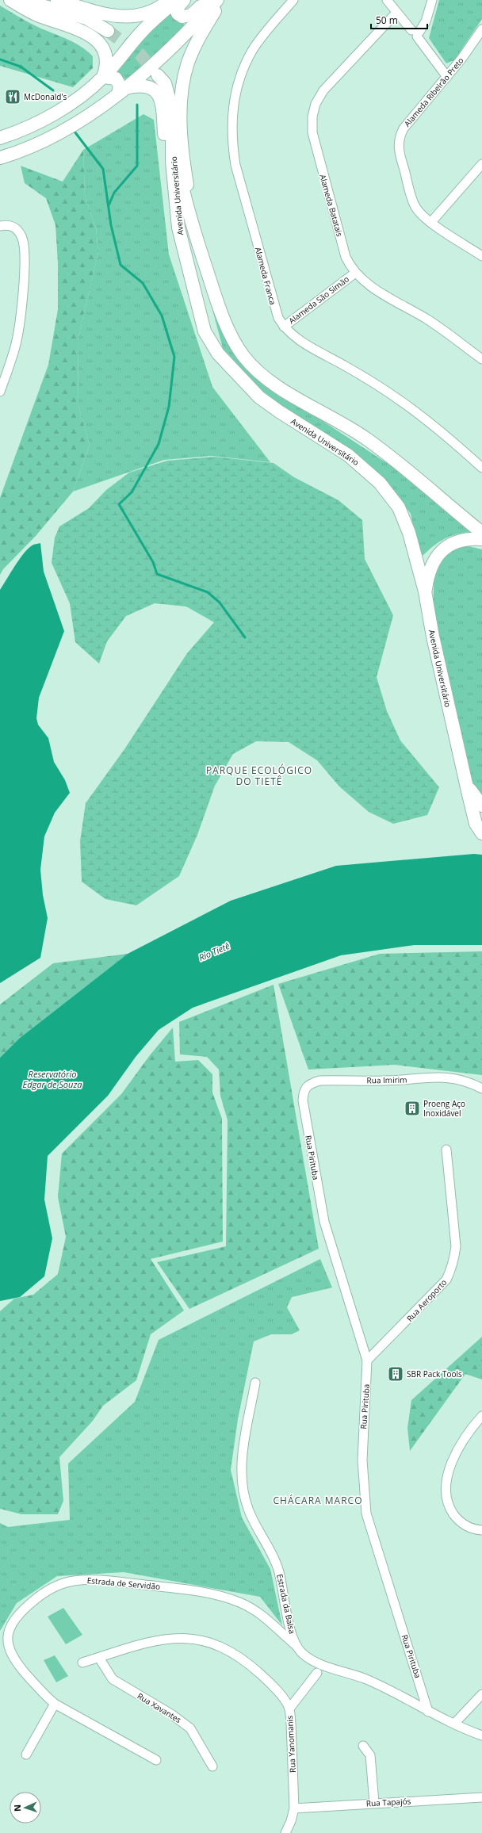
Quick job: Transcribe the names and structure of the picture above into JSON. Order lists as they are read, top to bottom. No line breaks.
{"streets":{"main road":["Avenida Universitário"],"street":["Alameda Ribeirão Preto","Alameda Batatais","Alameda Franca","Alameda São Simão","Rua Imirim","Rua Pirituba","Rua Aeroporto","Estrada de Servidão","Estrada da Balsa","Rua Xavantes","Rua Yanomanis","Rua Tapajós"]},"crossings":[["Alameda Batatais","Alameda São Simão"],["Alameda Franca","Alameda São Simão"],["Rua Imirim","Rua Pirituba"],["Rua Pirituba","Rua Aeroporto"],["Rua Pirituba","Estrada da Balsa"],["Estrada de Servidão","Estrada da Balsa"],["Rua Xavantes","Rua Yanomanis"],["Rua Yanomanis","Rua Tapajós"]],"districts":["PARQUE ECOLÓGICO DO TIETÊ","CHÁCARA MARCO"],"water":["Rio Tietê","Reservatório Edgar de Souza"],"places":{"restaurant":["McDonald's"],"building":["Proeng Aço Inoxidável","SBR Pack Tools"]},"scale_bar":"50 m","north":"left"}
